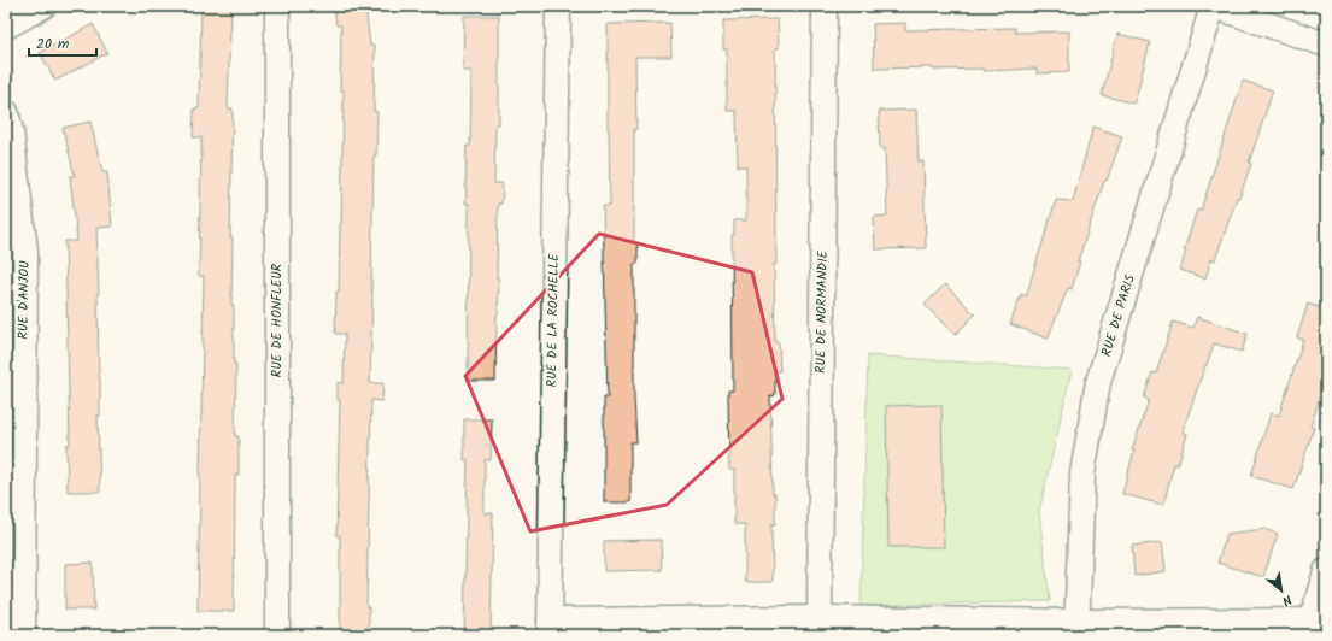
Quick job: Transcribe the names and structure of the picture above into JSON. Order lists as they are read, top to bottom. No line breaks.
{"streets":{"street":["RUE D'ANJOU","RUE DE NORMANDIE","RUE DE PARIS","RUE DE HONFLEUR","RUE DE LA ROCHELLE"]},"scale_bar":"20 m","north":"bottom right"}
